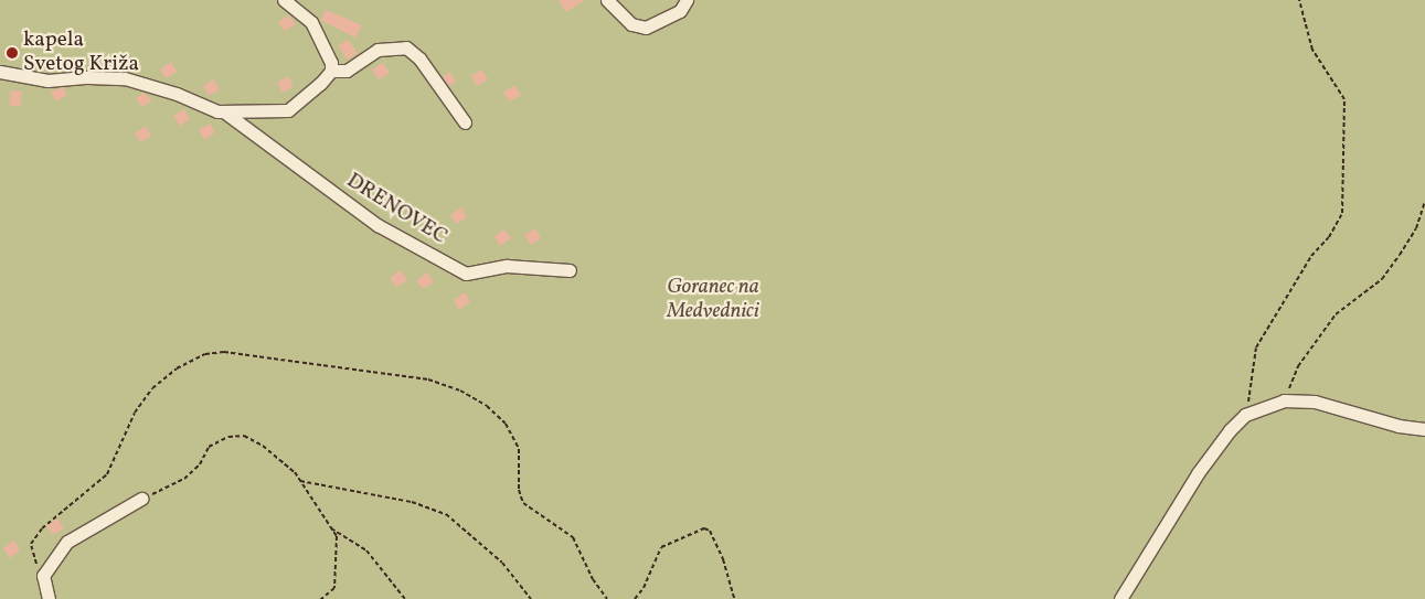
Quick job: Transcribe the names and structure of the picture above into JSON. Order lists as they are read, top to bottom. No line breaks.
{"streets":{"street":["DRENOVEC"]},"parks":["Goranec na Medvednici"],"places":["kapela Svetog Križa"]}
